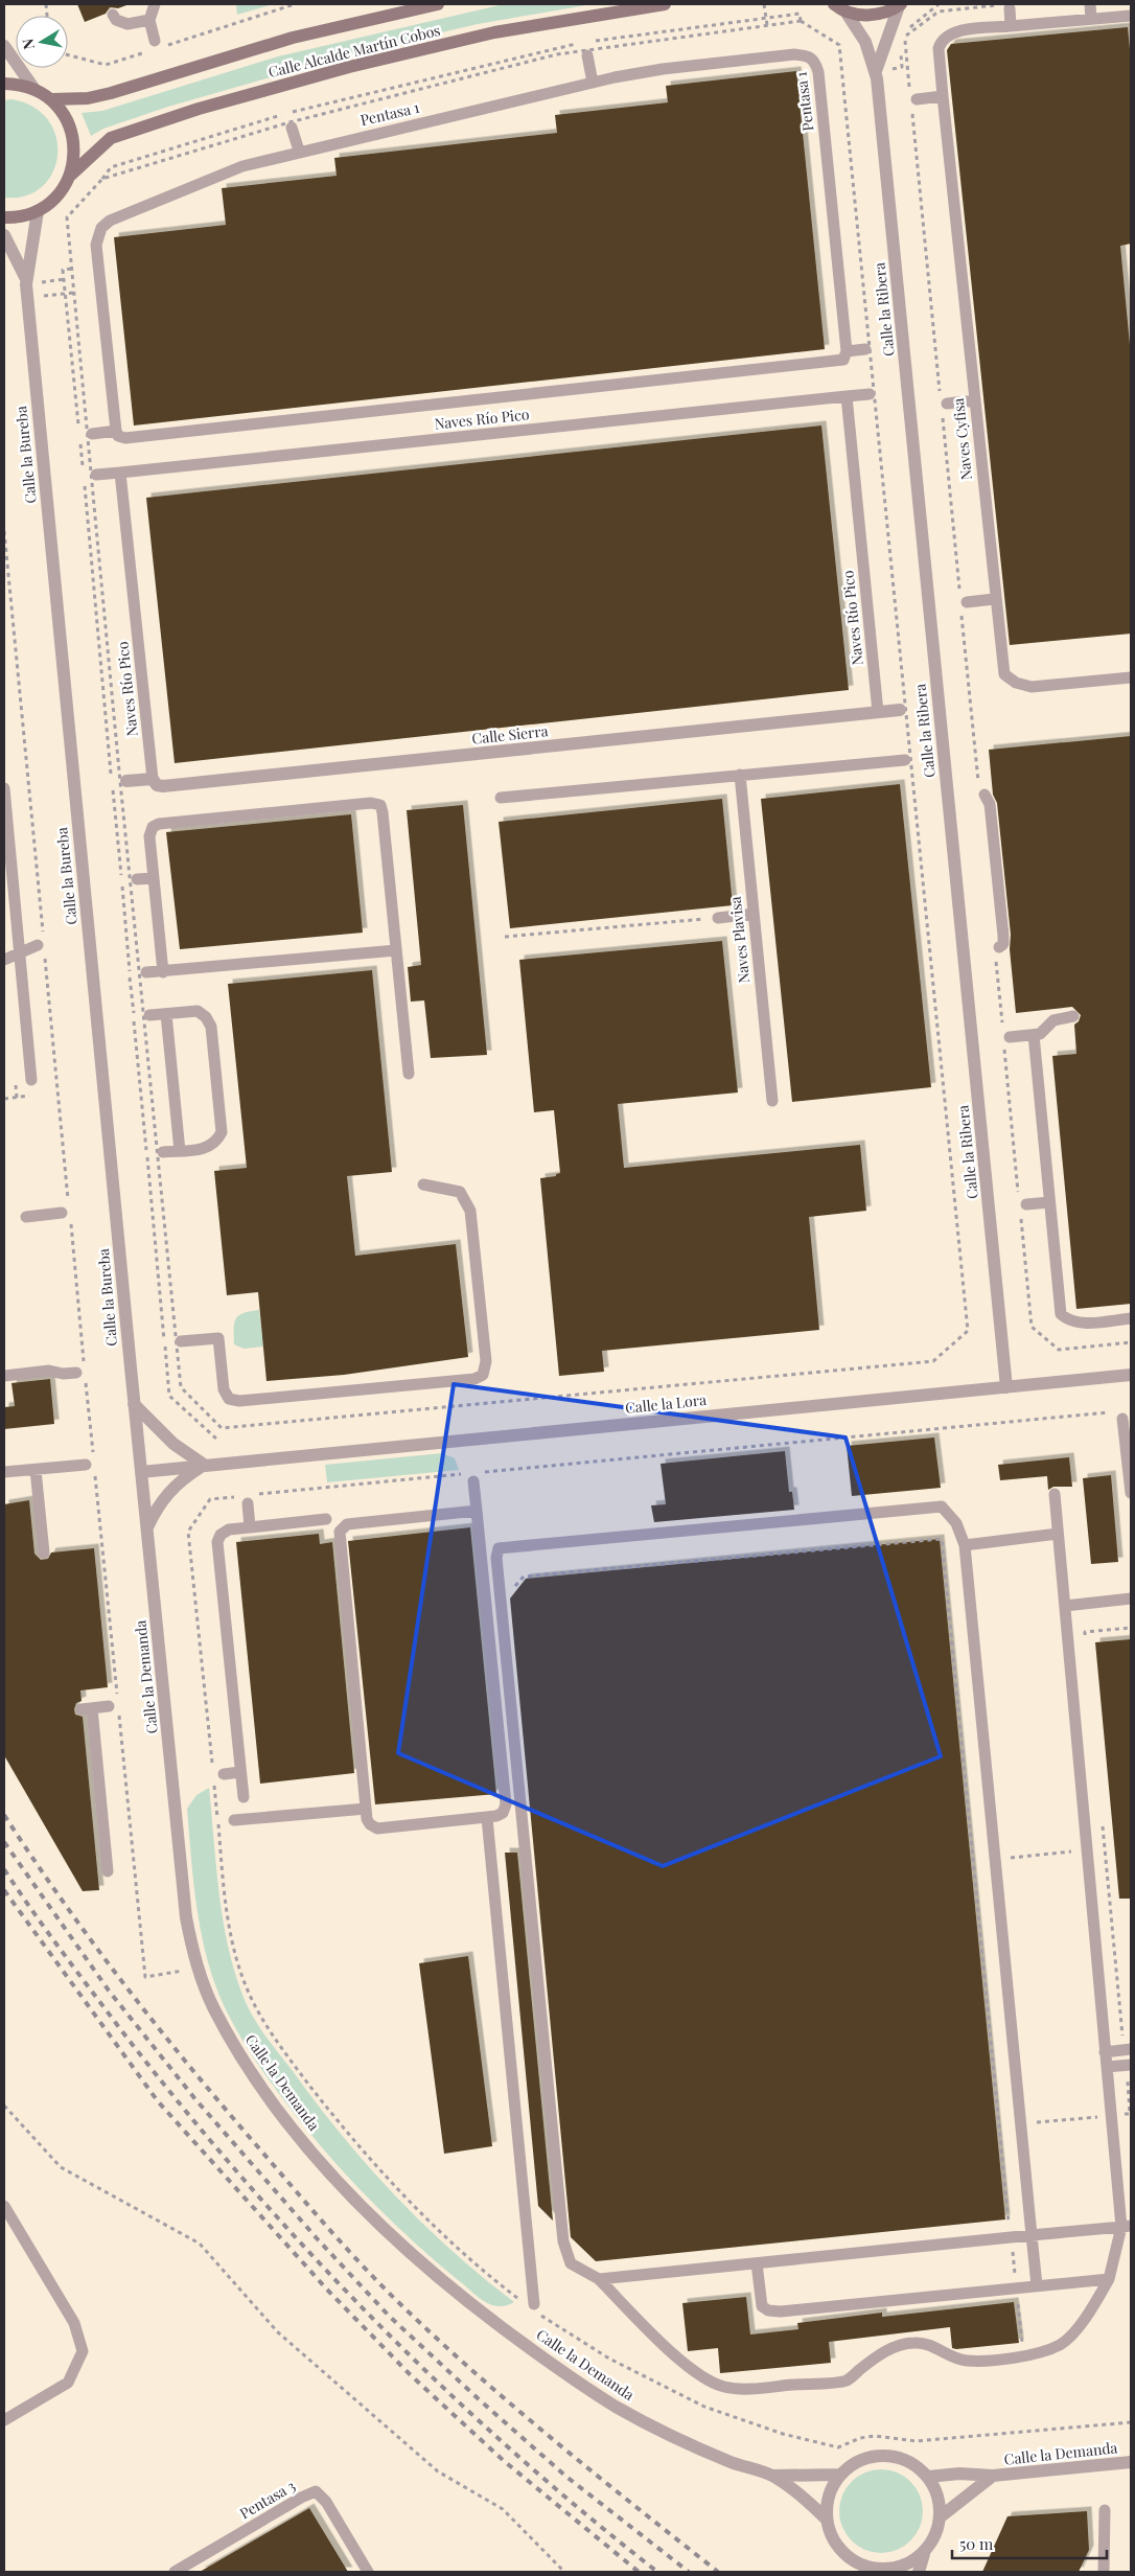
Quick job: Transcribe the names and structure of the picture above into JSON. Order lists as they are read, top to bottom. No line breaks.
{"streets":{"main road":["Calle Alcalde Martín Cobos"],"street":["Calle la Ribera","Calle la Bureba","Calle Sierra","Calle la Lora","Calle la Demanda"],"lane":["Pentasa 1","Naves Río Pico","Naves Cyfisa","Naves Plavisa","Pentasa 3"]},"crossings":[["Calle la Ribera","Calle la Lora"],["Naves Río Pico","Calle Sierra"],["Calle la Bureba","Calle la Lora"],["Calle la Bureba","Calle la Demanda"],["Calle la Lora","Calle la Demanda"]],"scale_bar":"50 m","north":"left"}
